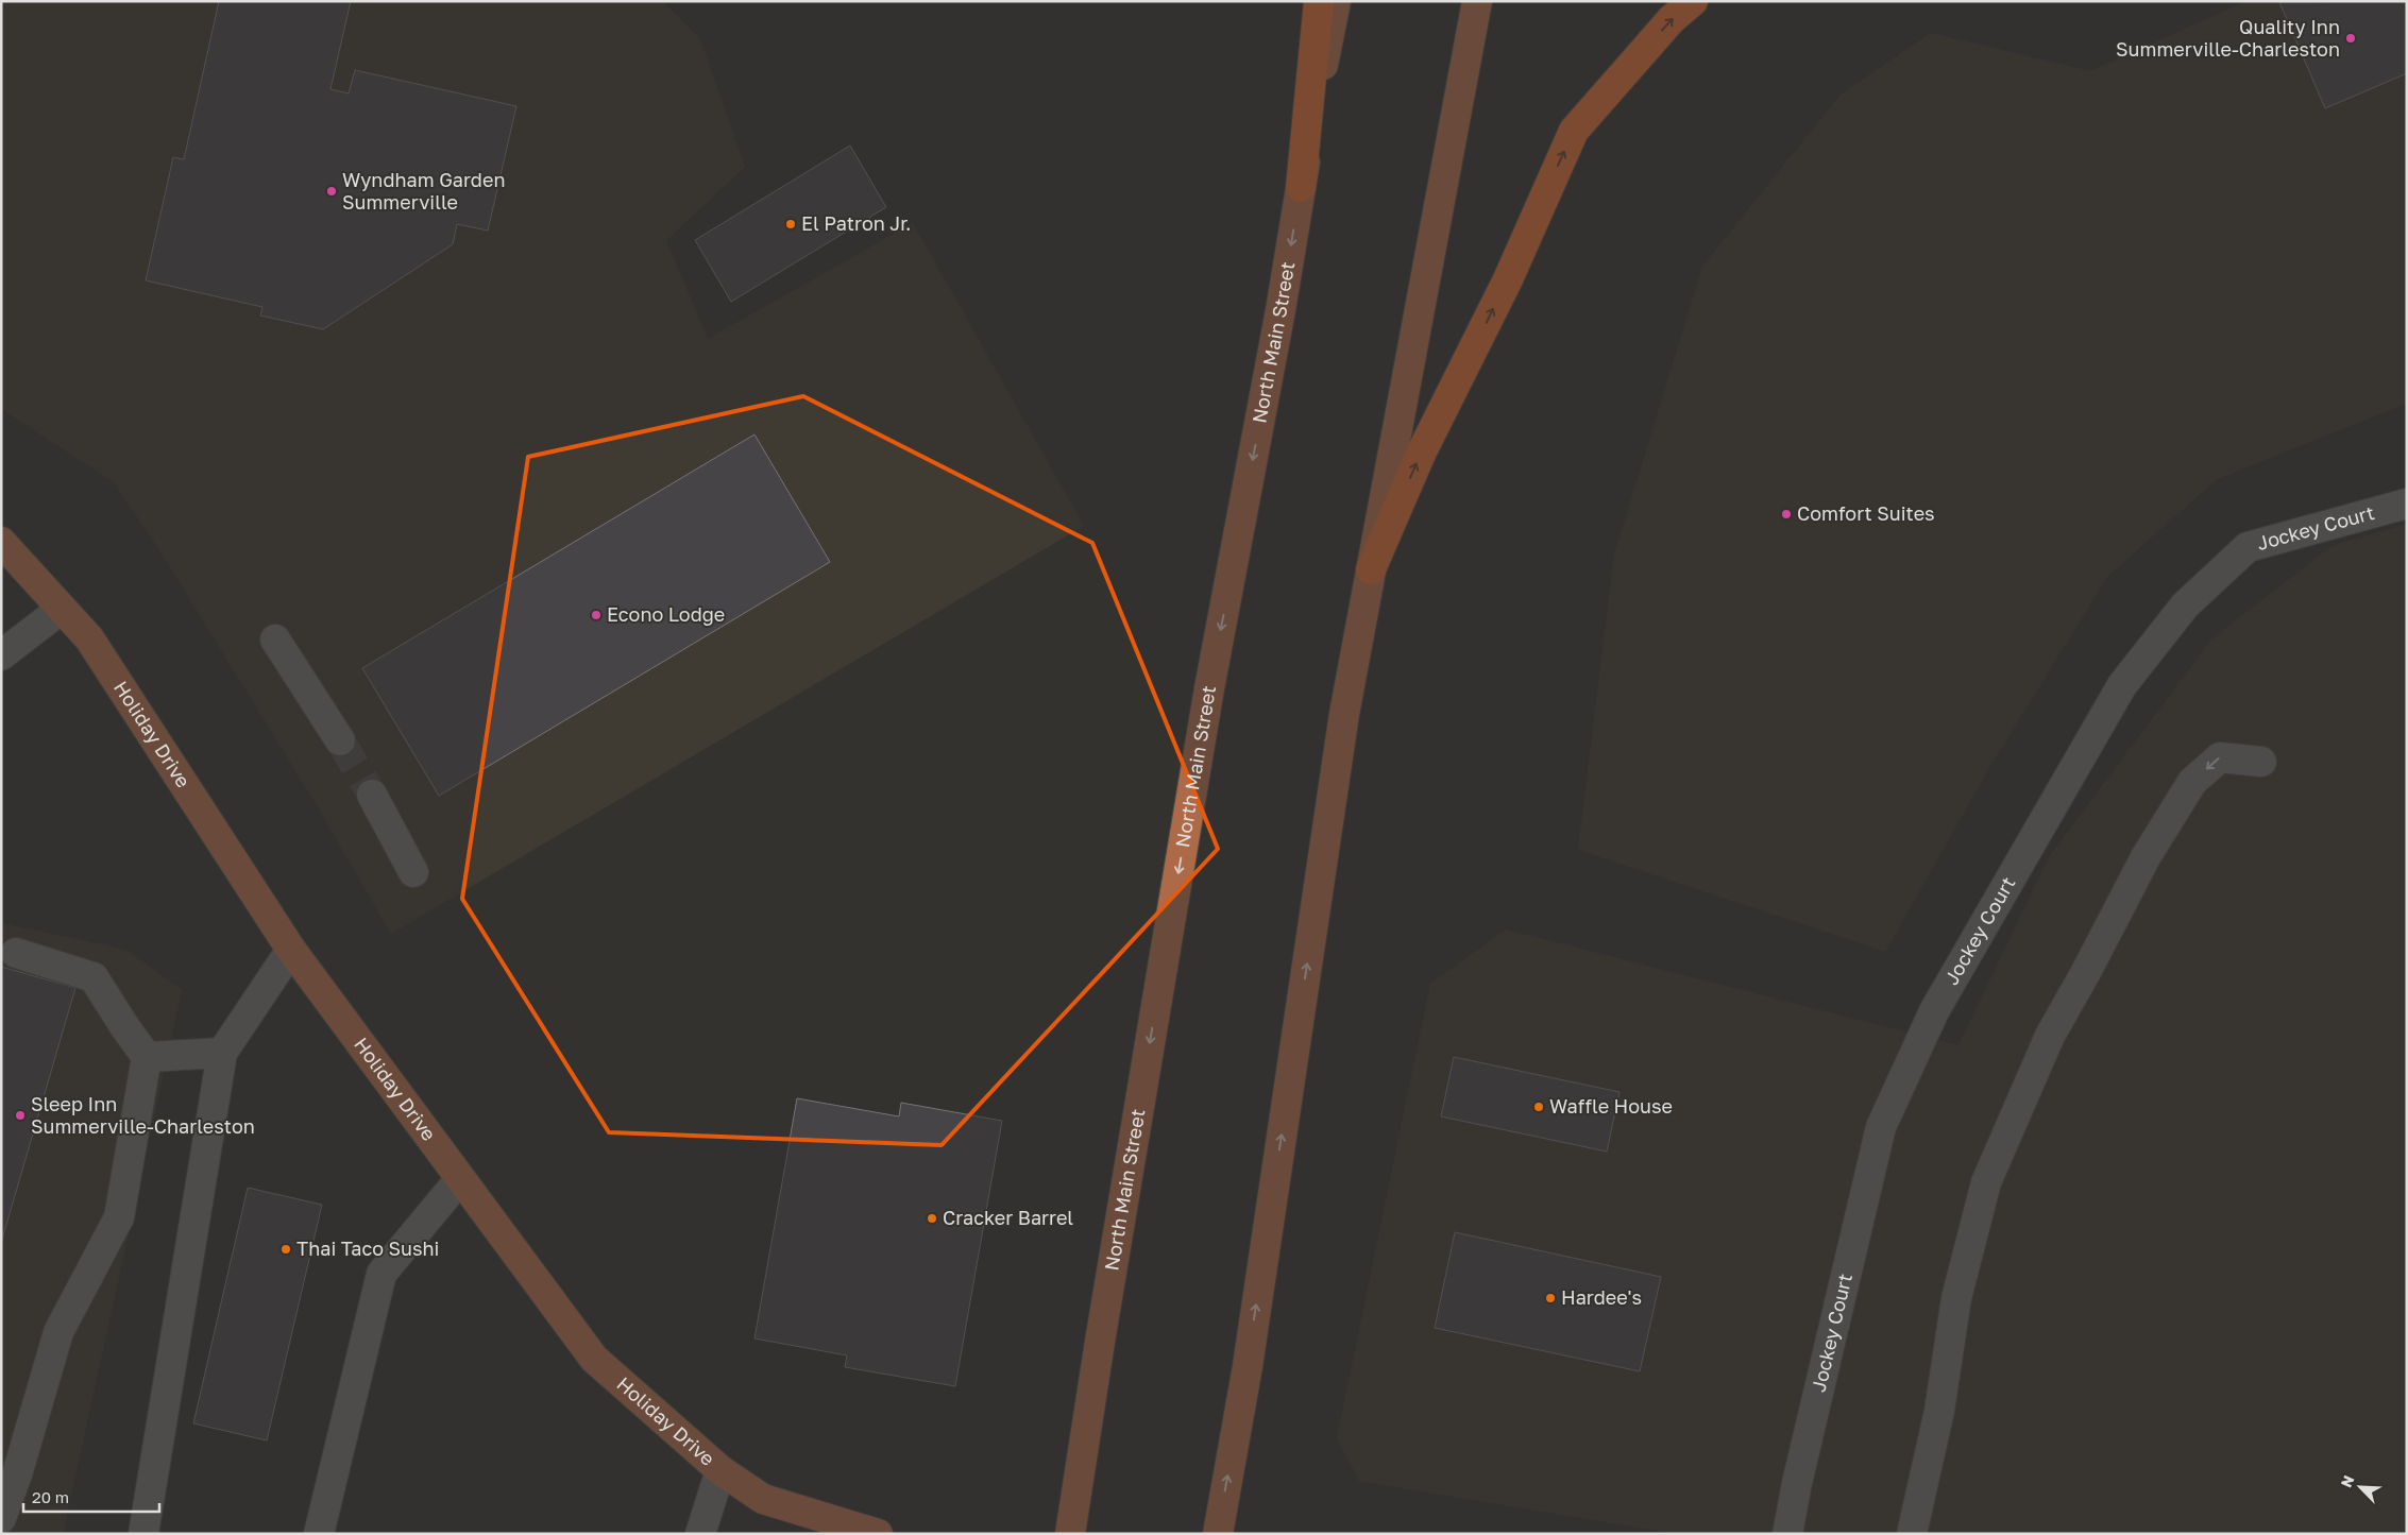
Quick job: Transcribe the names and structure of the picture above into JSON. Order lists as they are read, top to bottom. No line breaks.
{"streets":{"main road":["North Main Street","Holiday Drive"],"street":["Jockey Court"]},"places":["Quality Inn Summerville-Charleston","Wyndham Garden Summerville","El Patron Jr.","Comfort Suites","Econo Lodge","Waffle House","Sleep Inn Summerville-Charleston","Cracker Barrel","Thai Taco Sushi","Hardee's"],"scale_bar":"20 m","north":"top left"}
